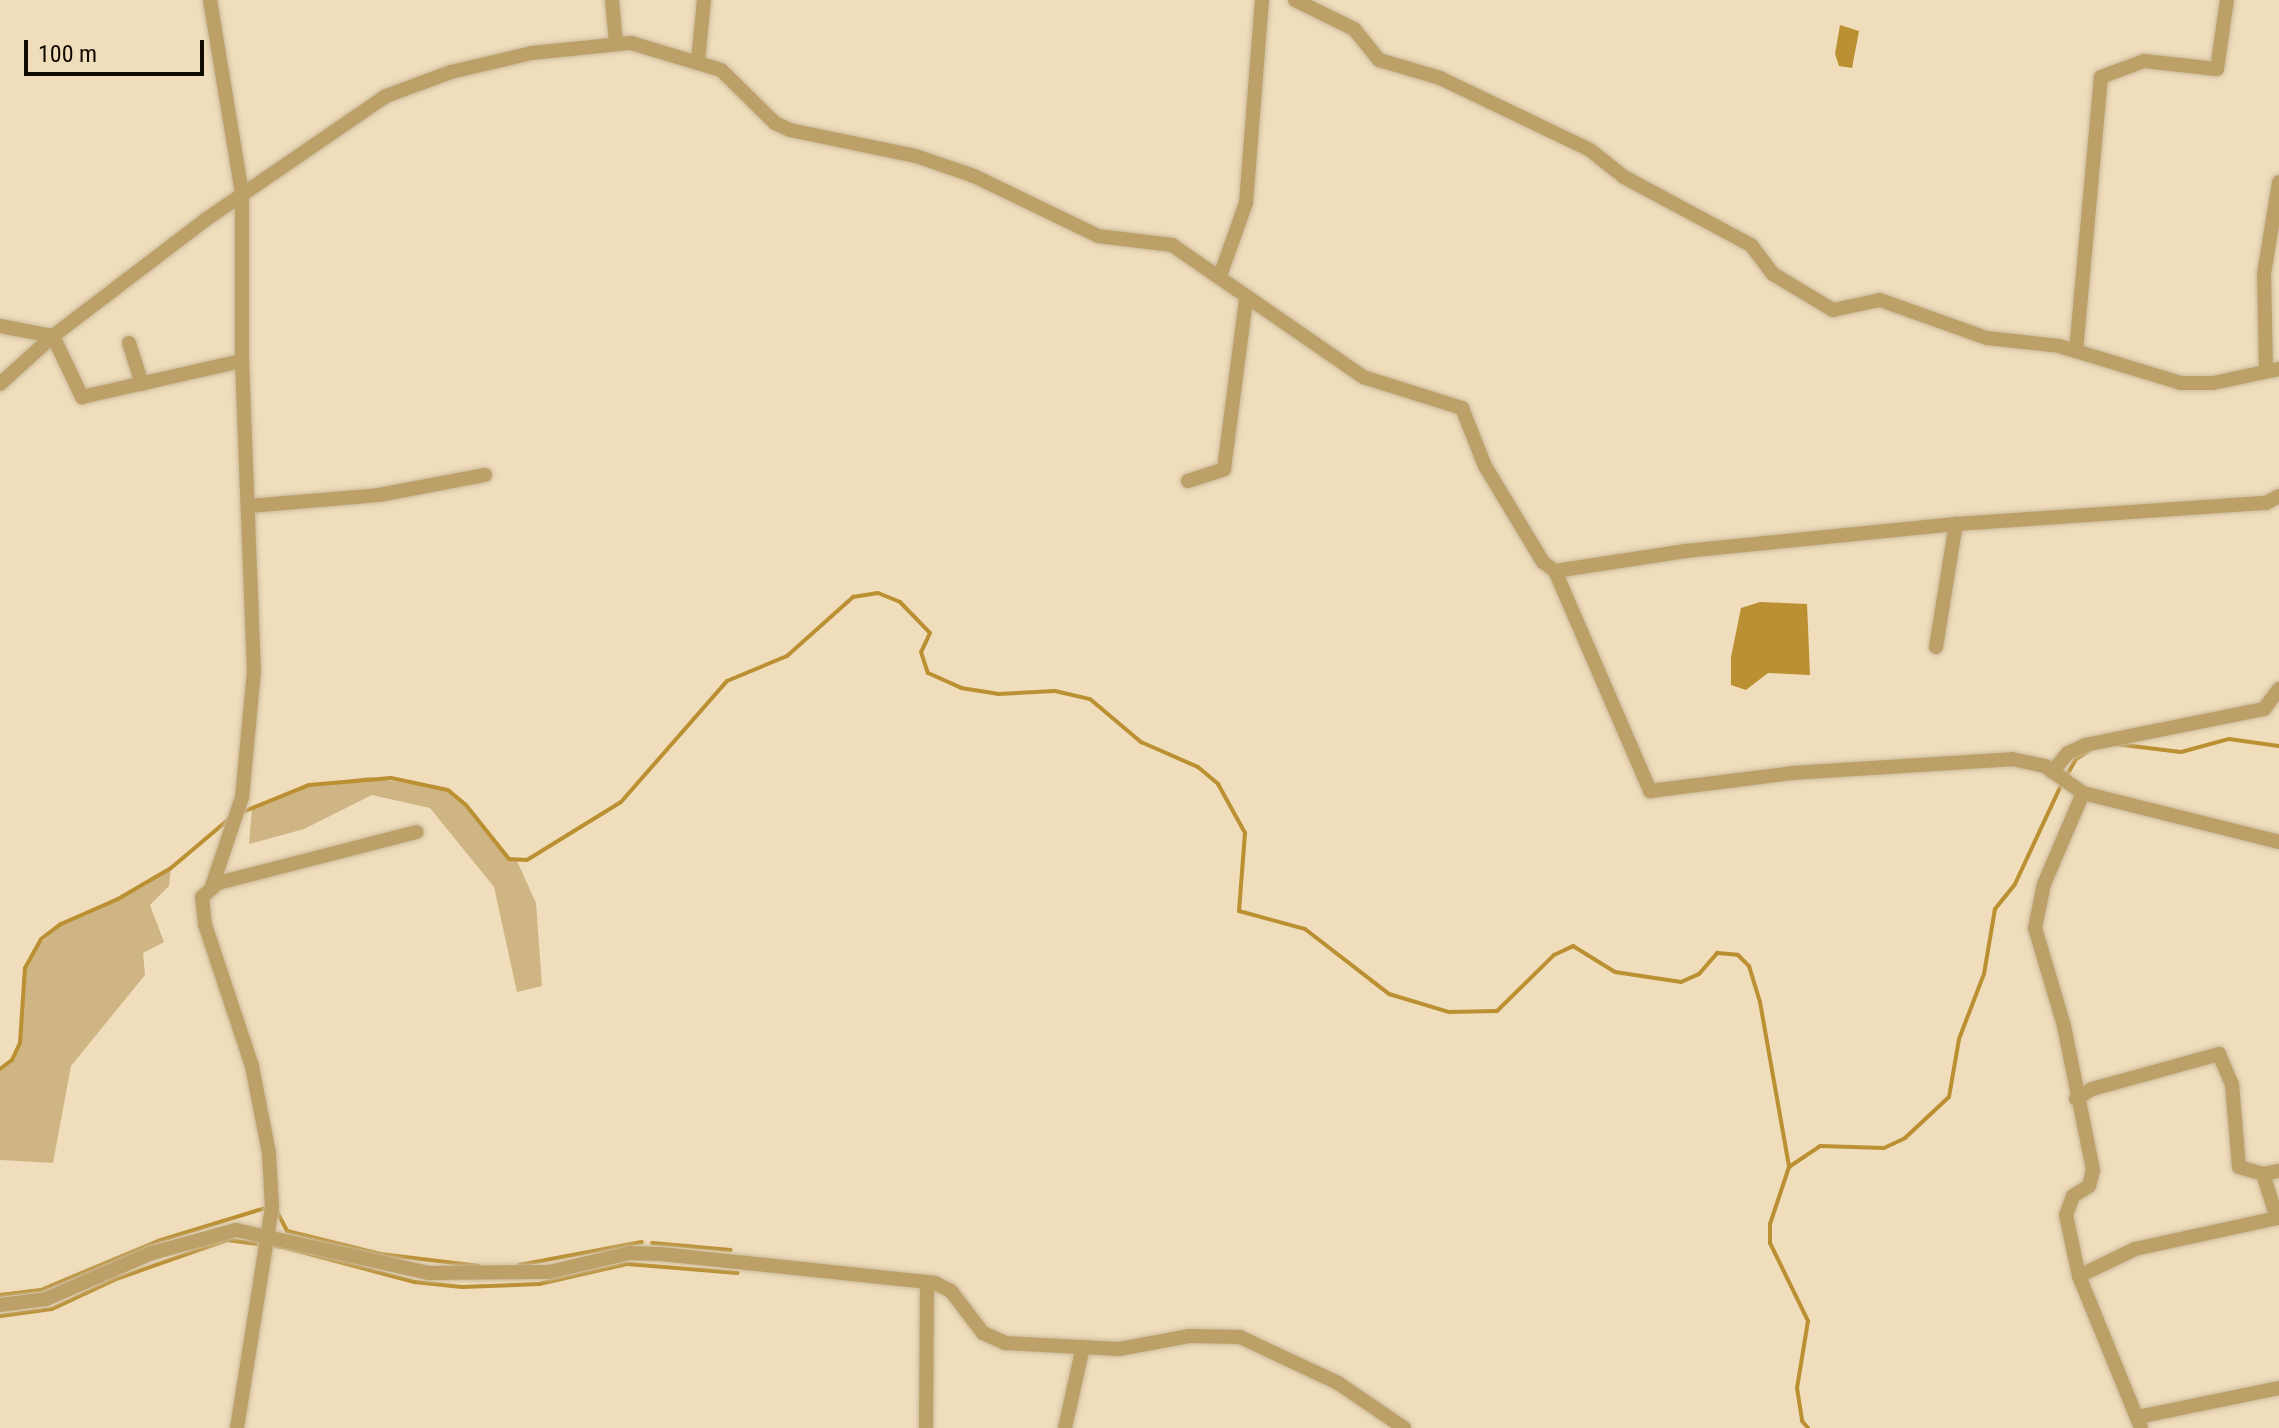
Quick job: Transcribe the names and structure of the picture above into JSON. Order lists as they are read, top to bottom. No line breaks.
{"scale_bar":"100 m"}
